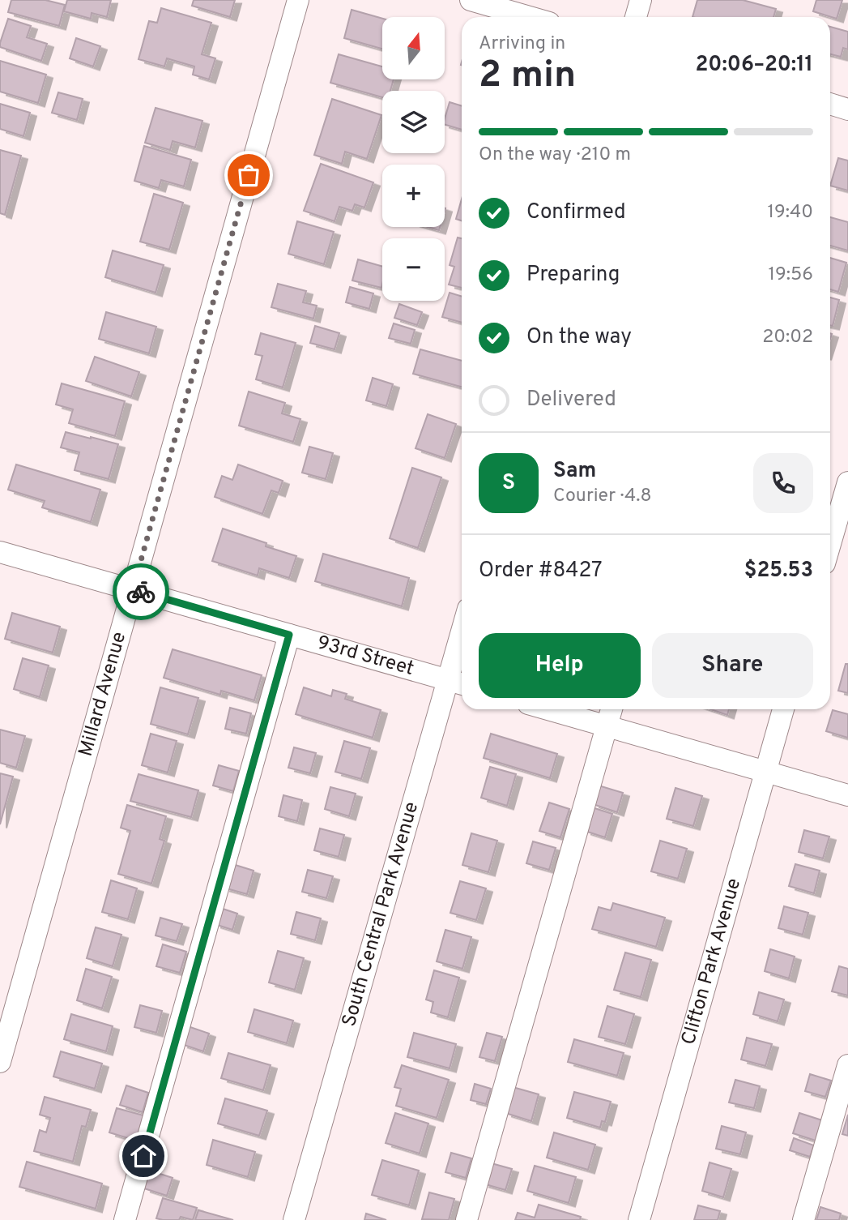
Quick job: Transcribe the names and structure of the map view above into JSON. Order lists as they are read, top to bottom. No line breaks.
{"streets":{"street":["93rd Street","Millard Avenue","South Central Park Avenue","Clifton Park Avenue"]},"crossings":[["93rd Street","Millard Avenue"],["93rd Street","South Central Park Avenue"]],"north":"top","page":{"map_buttons":["+","−"],"heading":["2 min","Arriving in","20:06–20:11"],"panel":["Sam","Courier · 4.8","Order #8427","$25.53"],"bar":"On the way · 210 m","list":[["Confirmed","19:40"],["Preparing","19:56"],["On the way","20:02"],"Delivered"],"round":"S","buttons":["Help","Share"]}}
